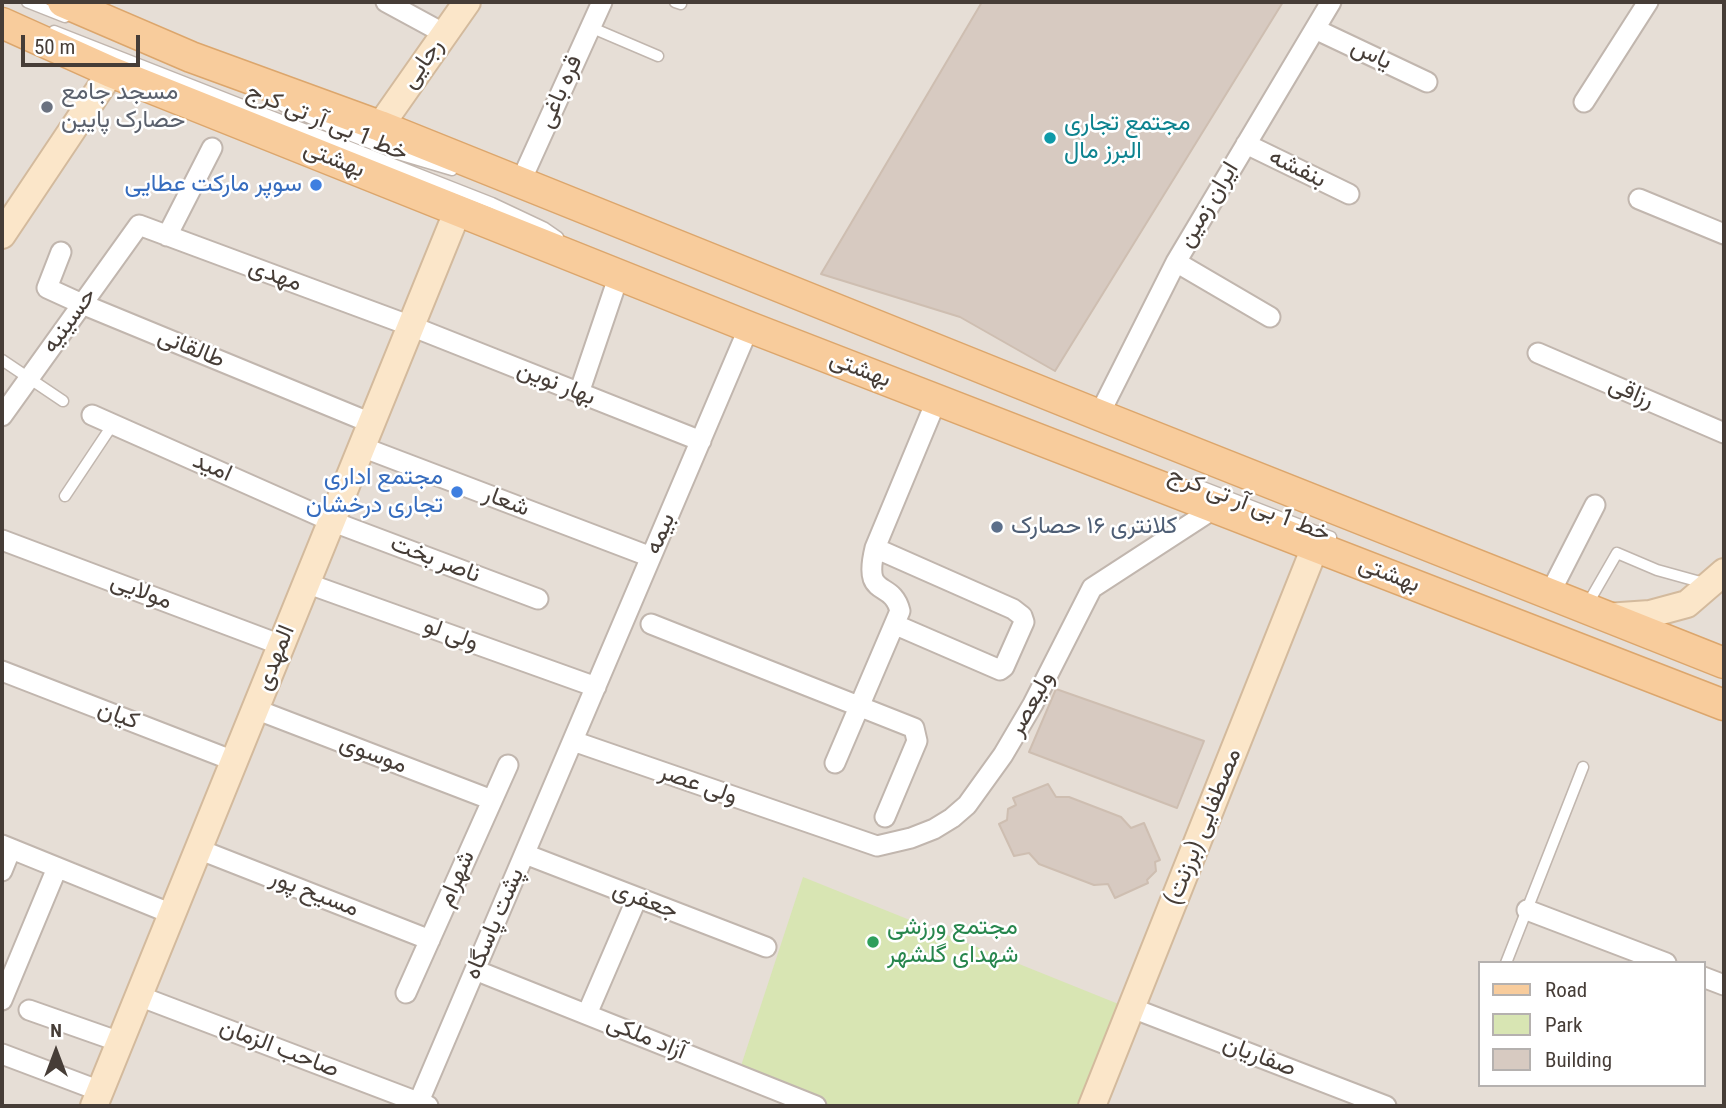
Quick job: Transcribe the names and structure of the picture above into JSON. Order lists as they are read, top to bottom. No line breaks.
{"streets":{"main road":["بهشتی"],"street":["یاس","رجایی","قره باغی","بنفشه","ایران زمین","مهدی","حسینیه","طالقانی","بهار نوین","رزاقی","امید","شعار","بیمه","ناصر بخت","مولایی","ولی لو","المهدی","ولیعصر","کیان","موسوی","ولی عصر","مصطفایی (برزنت)","شهرام","مسیح پور","جعفری","پشت پاسگاه","آزاد ملکی","صاحب الزمان","صفاریان"],"lane":["خط 1 بی آر تی کرج"]},"crossings":[["یاس","ایران زمین"],["رجایی","بهشتی"],["قره باغی","بهشتی"],["خط 1 بی آر تی کرج","بهشتی"],["خط 1 بی آر تی کرج","مصطفایی (برزنت)"],["بهشتی","ایران زمین"],["بهشتی","بیمه"],["بهشتی","المهدی"],["بهشتی","ولیعصر"],["بهشتی","مصطفایی (برزنت)"],["بنفشه","ایران زمین"],["مهدی","حسینیه"],["مهدی","بهار نوین"],["مهدی","المهدی"],["حسینیه","طالقانی"],["طالقانی","شعار"],["طالقانی","المهدی"],["بهار نوین","بیمه"],["بهار نوین","المهدی"],["امید","ناصر بخت"],["امید","المهدی"],["شعار","بیمه"],["شعار","المهدی"],["بیمه","ولی لو"],["بیمه","ولی عصر"],["بیمه","پشت پاسگاه"],["ناصر بخت","المهدی"],["مولایی","المهدی"],["ولی لو","المهدی"],["المهدی","کیان"],["المهدی","موسوی"],["المهدی","مسیح پور"],["المهدی","صاحب الزمان"],["ولیعصر","ولی عصر"],["موسوی","شهرام"],["ولی عصر","پشت پاسگاه"],["مصطفایی (برزنت)","صفاریان"],["شهرام","مسیح پور"],["جعفری","پشت پاسگاه"],["پشت پاسگاه","آزاد ملکی"],["پشت پاسگاه","صاحب الزمان"]],"places":["مسجد جامع حصارک پایین","مجتمع تجاری البرز مال","سوپر مارکت عطایی","مجتمع اداری تجاری درخشان","کلانتری ۱۶ حصارک","مجتمع ورزشی شهدای گلشهر"],"legend":["Road","Park","Building"],"scale_bar":"50 m","north":"top"}
